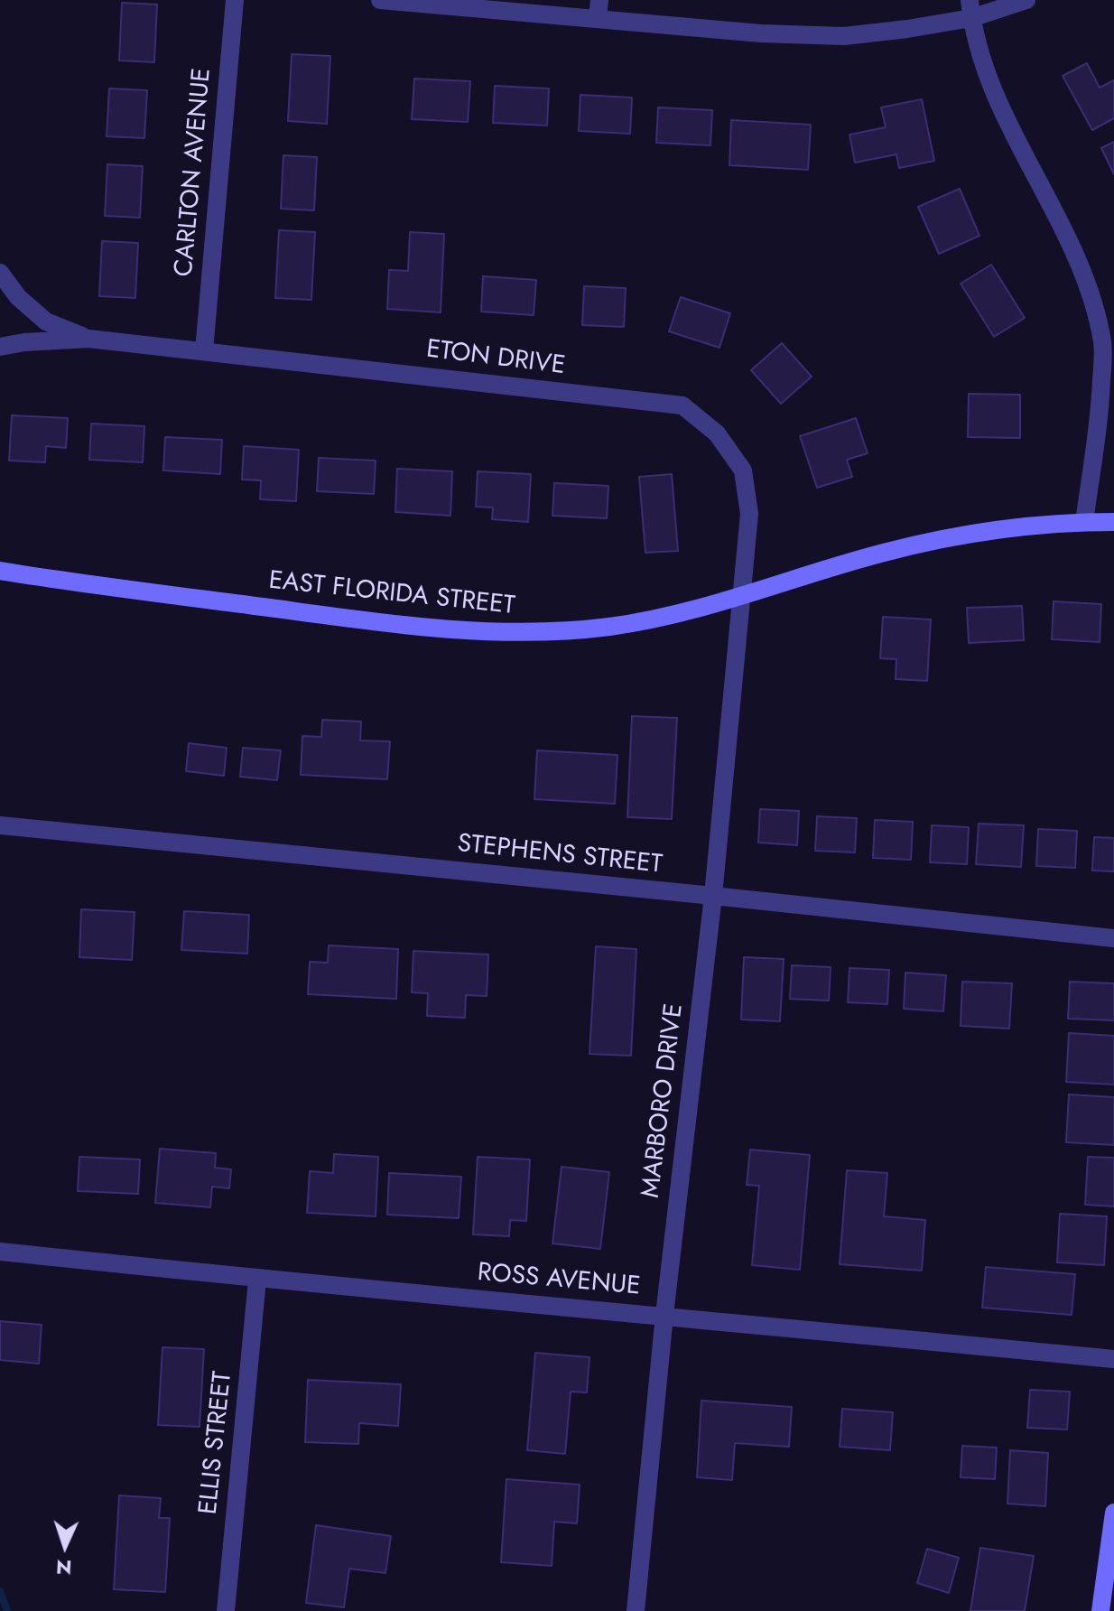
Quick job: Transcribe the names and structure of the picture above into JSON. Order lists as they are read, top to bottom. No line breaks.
{"streets":{"main road":["EAST FLORIDA STREET"],"street":["CARLTON AVENUE","ETON DRIVE","STEPHENS STREET","MARBORO DRIVE","ROSS AVENUE","ELLIS STREET"]},"crossings":[["CARLTON AVENUE","ETON DRIVE"],["ETON DRIVE","EAST FLORIDA STREET"],["ETON DRIVE","MARBORO DRIVE"],["EAST FLORIDA STREET","MARBORO DRIVE"],["STEPHENS STREET","MARBORO DRIVE"],["MARBORO DRIVE","ROSS AVENUE"],["ROSS AVENUE","ELLIS STREET"]],"north":"bottom"}
